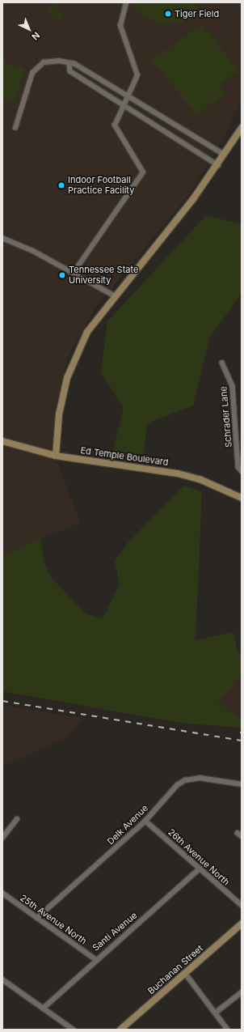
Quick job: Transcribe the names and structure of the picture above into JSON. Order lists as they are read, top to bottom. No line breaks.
{"streets":{"main road":["Ed Temple Boulevard","Buchanan Street"],"street":["Schrader Lane","Delk Avenue","26th Avenue North","25th Avenue North","Santi Avenue"]},"crossings":[["Delk Avenue","26th Avenue North"],["Delk Avenue","25th Avenue North"],["26th Avenue North","Santi Avenue"],["25th Avenue North","Santi Avenue"]],"places":["Tiger Field","Indoor Football Practice Facility","Tennessee State University"],"north":"bottom right"}
